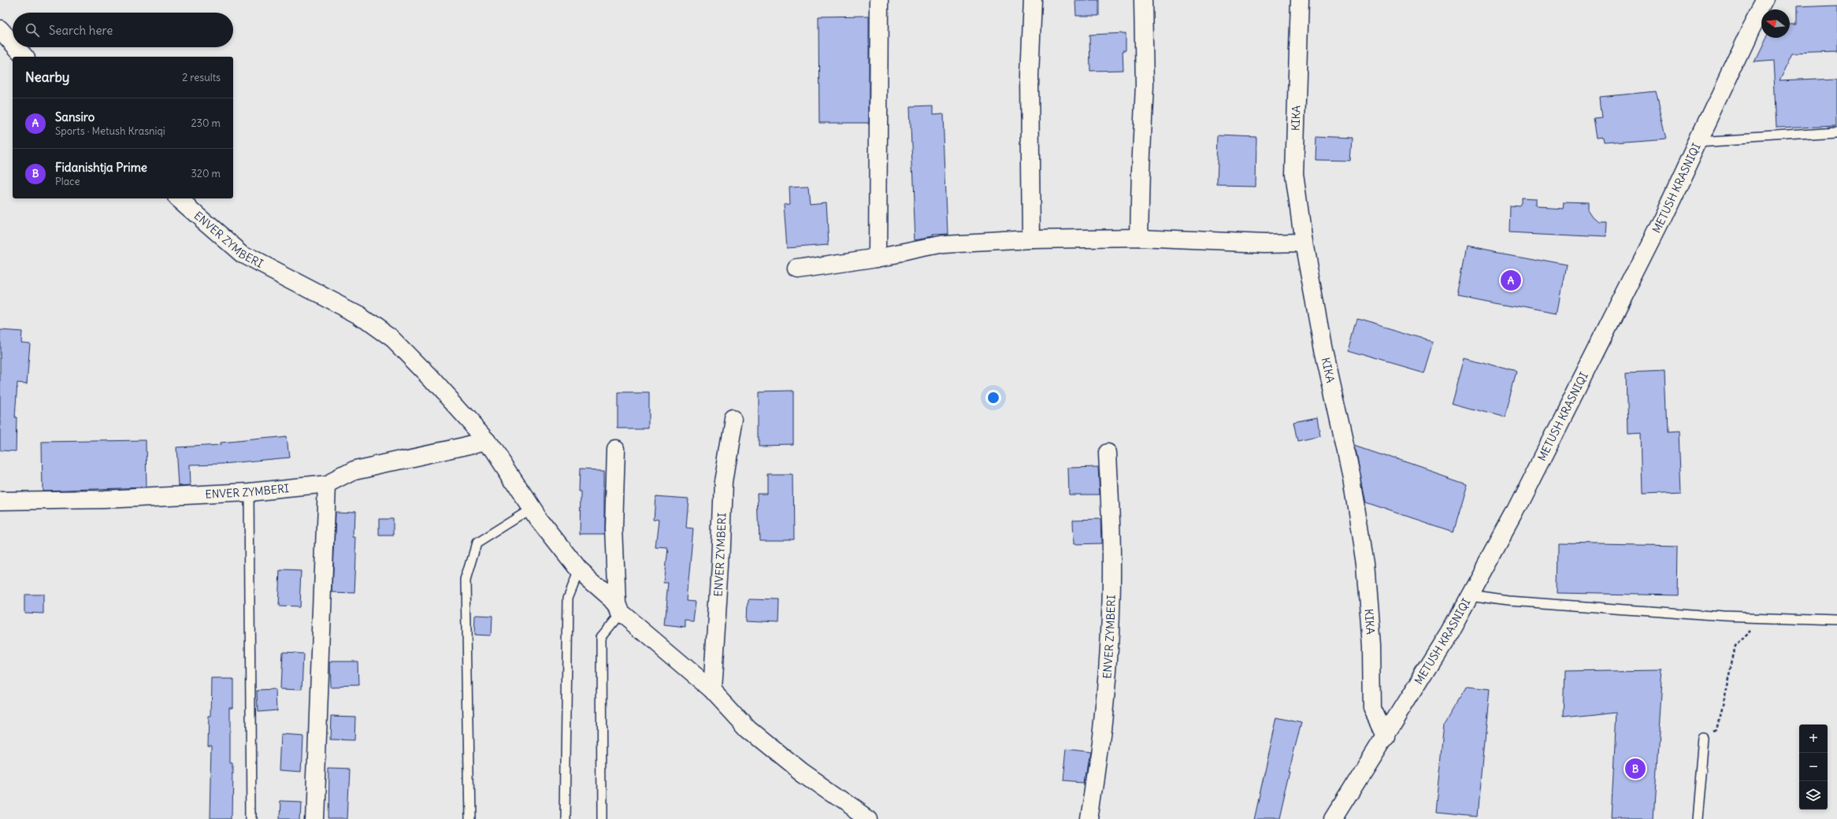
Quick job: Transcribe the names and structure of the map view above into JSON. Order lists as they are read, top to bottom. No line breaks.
{"streets":{"street":["KIKA","METUSH KRASNIQI","ENVER ZYMBERI"]},"crossings":[["KIKA","METUSH KRASNIQI"]],"north":"left","page":{"search":"Search here","heading":["Nearby","2 results"],"list":[{"mark":"A","name":"Sansiro","note":"Sports · Metush Krasniqi","value":"230 m"},{"mark":"B","name":"Fidanishtja Prime","note":"Place","value":"320 m"}],"pins":["A","B"],"map_buttons":["+","−"]}}
